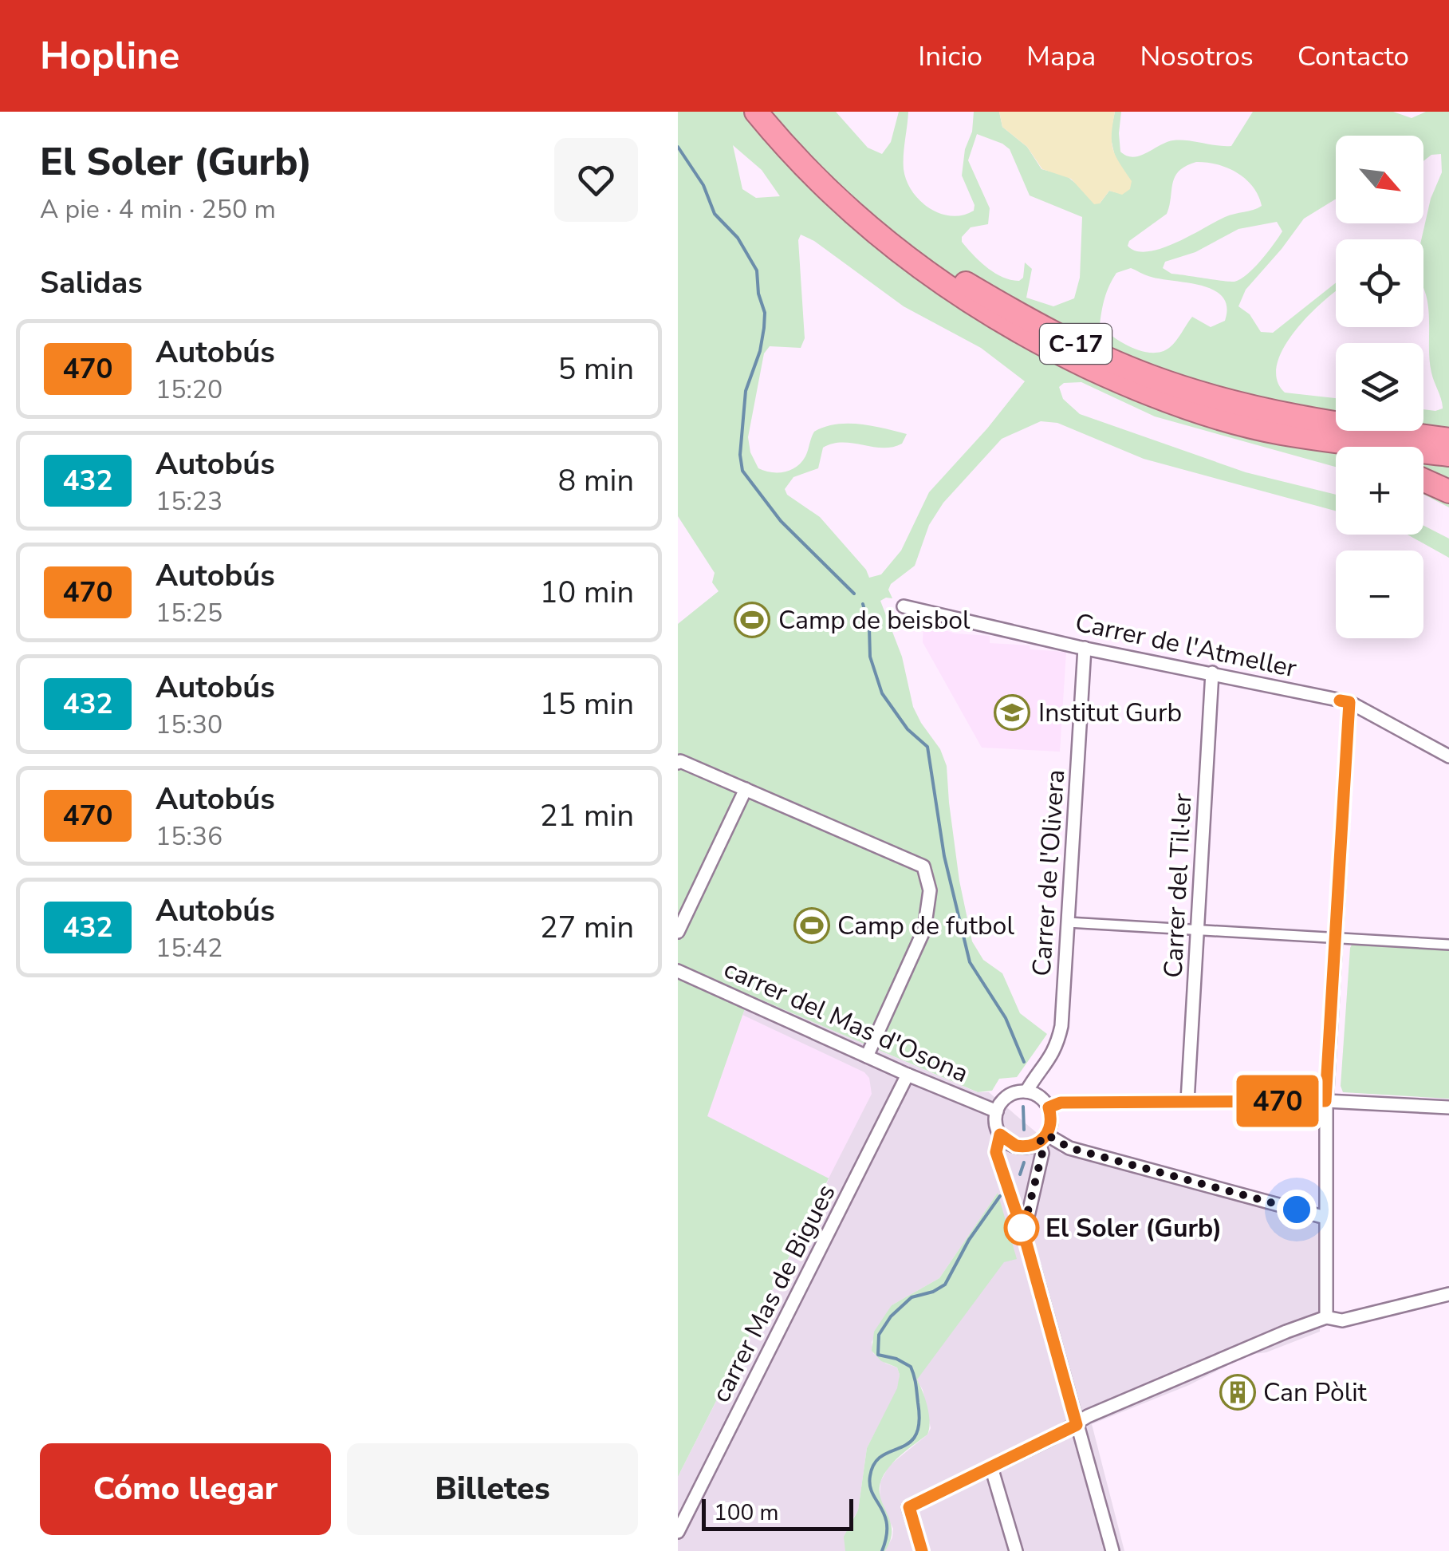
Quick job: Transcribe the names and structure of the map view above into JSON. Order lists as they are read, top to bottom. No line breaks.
{"streets":{"highway":["C-17"],"street":["Carrer de l'Atmeller","Carrer de l'Olivera","Carrer del Til·ler","carrer del Mas d'Osona","carrer Mas de Bigues"]},"crossings":[["Carrer de l'Atmeller","Carrer de l'Olivera"],["Carrer de l'Atmeller","Carrer del Til·ler"],["Carrer de l'Olivera","carrer del Mas d'Osona"],["carrer del Mas d'Osona","carrer Mas de Bigues"]],"places":{"sports":["Camp de beisbol","Camp de futbol"],"school or university":["Institut Gurb"],"other":["El Soler (Gurb)"],"building":["Can Pòlit"]},"lines":["bus line 470"],"scale_bar":"100 m","north":"bottom right","page":{"header":"Hopline","nav":["Inicio","Mapa","Nosotros","Contacto"],"heading":[["El Soler (Gurb)","A pie · 4 min · 250 m"],"Salidas"],"on_map":"470","map_buttons":["+","−"],"list":[{"mark":"470","name":"Autobús","note":"15:20","value":"5 min"},{"mark":"432","name":"Autobús","note":"15:23","value":"8 min"},{"mark":"470","name":"Autobús","note":"15:25","value":"10 min"},{"mark":"432","name":"Autobús","note":"15:30","value":"15 min"},{"mark":"470","name":"Autobús","note":"15:36","value":"21 min"},{"mark":"432","name":"Autobús","note":"15:42","value":"27 min"}],"buttons":["Cómo llegar","Billetes"],"scale":"100 m"}}
